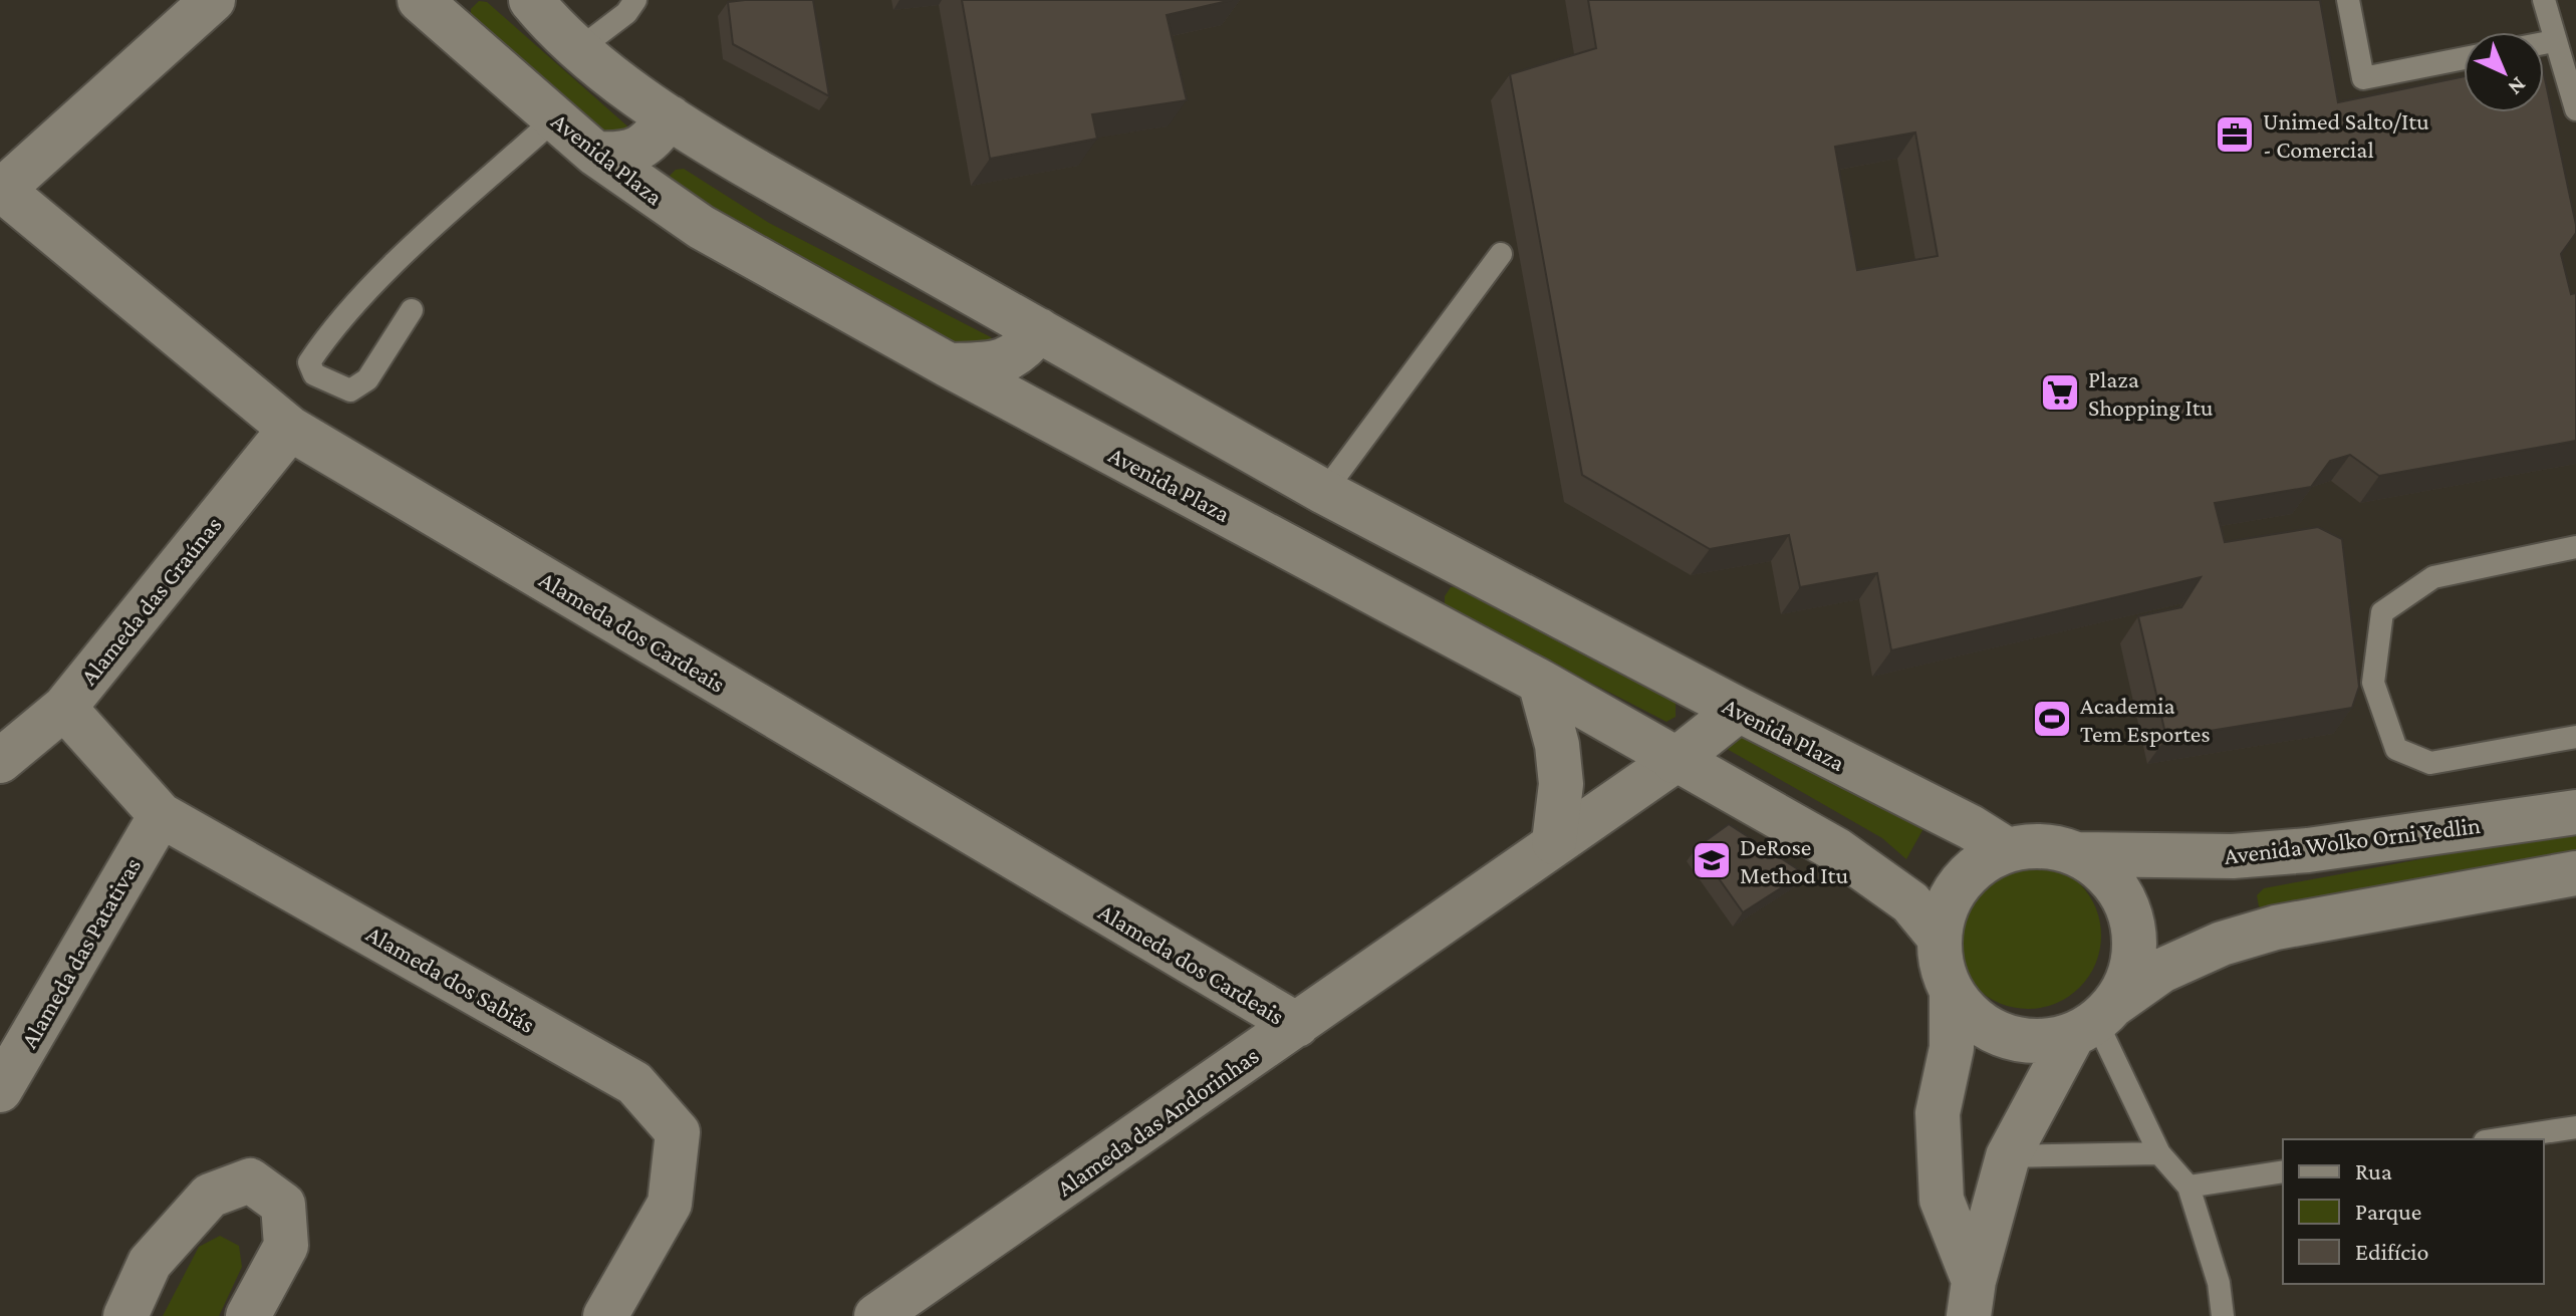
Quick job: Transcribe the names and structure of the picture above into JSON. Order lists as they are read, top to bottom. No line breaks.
{"streets":{"street":["Avenida Plaza","Alameda das Graúnas","Alameda dos Cardeais","Avenida Wolko Orni Yedlin","Alameda das Patativas","Alameda dos Sabiás","Alameda das Andorinhas"]},"crossings":[["Avenida Plaza","Avenida Wolko Orni Yedlin"],["Avenida Plaza","Alameda das Andorinhas"],["Alameda das Graúnas","Alameda dos Cardeais"],["Alameda das Graúnas","Alameda dos Sabiás"],["Alameda dos Cardeais","Alameda das Andorinhas"],["Alameda das Patativas","Alameda dos Sabiás"]],"places":{"office":["Unimed Salto/Itu - Comercial"],"supermarket":["Plaza Shopping Itu"],"sports":["Academia Tem Esportes"],"school or university":["DeRose Method Itu"]},"legend":["Rua","Parque","Edifício"],"north":"bottom right"}
